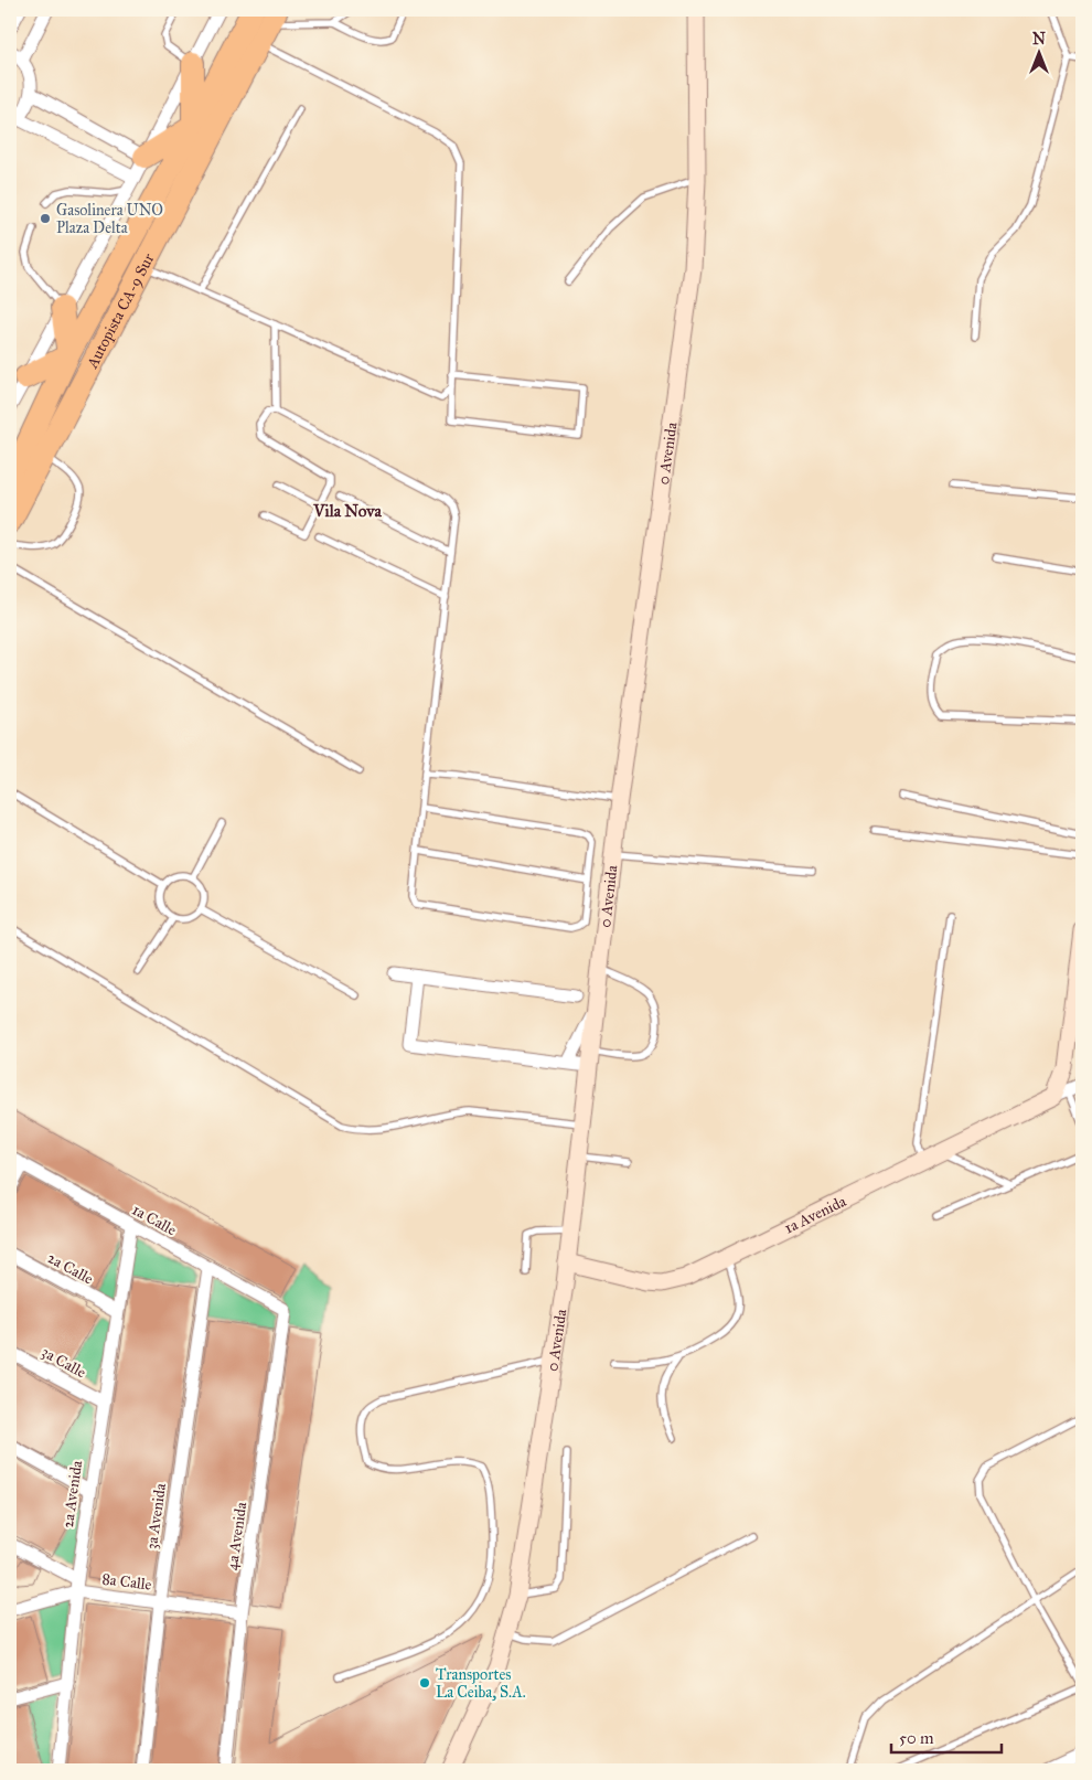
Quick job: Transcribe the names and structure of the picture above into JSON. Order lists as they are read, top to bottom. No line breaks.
{"streets":{"highway":["Autopista CA-9 Sur"],"street":["0 Avenida","1a Avenida","1a Calle","2a Calle","3a Calle","2a Avenida","3a Avenida","4a Avenida","8a Calle"]},"crossings":[["0 Avenida","1a Avenida"],["1a Calle","2a Avenida"],["1a Calle","3a Avenida"],["1a Calle","4a Avenida"],["2a Calle","2a Avenida"],["3a Calle","2a Avenida"],["2a Avenida","8a Calle"],["3a Avenida","8a Calle"],["4a Avenida","8a Calle"]],"districts":["Vila Nova"],"places":["Gasolinera UNO Plaza Delta","Transportes La Ceiba, S.A."],"scale_bar":"50 m","north":"top"}
